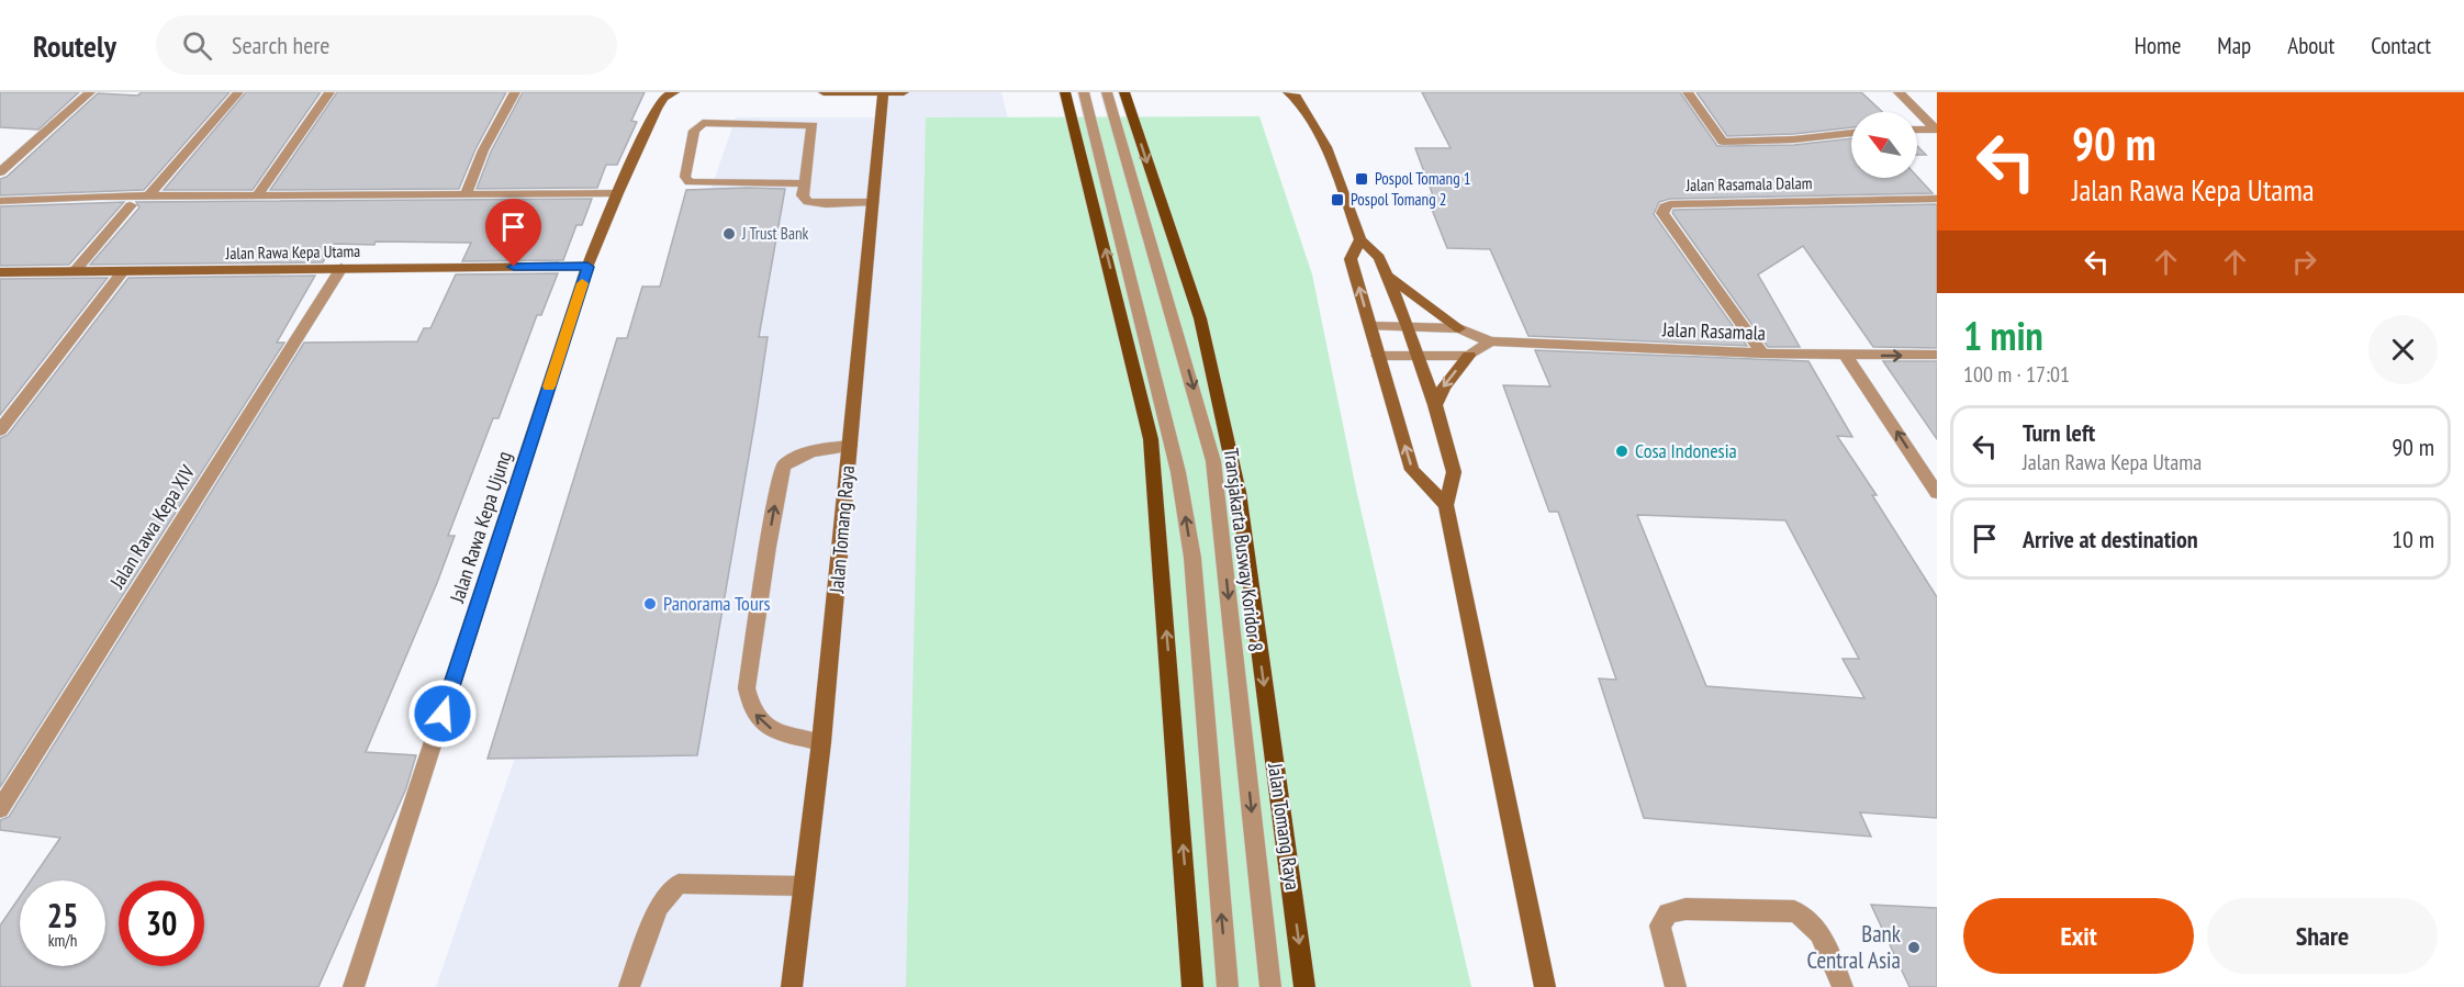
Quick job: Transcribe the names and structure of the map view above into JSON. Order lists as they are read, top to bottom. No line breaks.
{"streets":{"main road":["Jalan Tomang Raya"],"street":["Jalan Rasamala Dalam","Jalan Rawa Kepa Utama","Jalan Rasamala","Jalan Rawa Kepa XIV","Jalan Rawa Kepa Ujung","Transjakarta Busway Koridor 8"]},"crossings":[["Jalan Rasamala Dalam","Jalan Rasamala"],["Jalan Rawa Kepa Utama","Jalan Rawa Kepa XIV"],["Jalan Rawa Kepa Utama","Jalan Rawa Kepa Ujung"]],"places":{"transit":["Pospol Tomang 1","Pospol Tomang 2"],"other":["J Trust Bank","Cosa Indonesia","Panorama Tours","Bank Central Asia"]},"north":"top left","page":{"header":"Routely","search":"Search here","nav":["Home","Map","About","Contact"],"turn":["90 m","Jalan Rawa Kepa Utama"],"heading":["1 min","100 m · 17:01"],"list":[{"name":"Turn left","note":"Jalan Rawa Kepa Utama","value":"90 m"},{"name":"Arrive at destination","value":"10 m"}],"speed":"25 km/h","limit":"30","buttons":["Exit","Share"]}}
